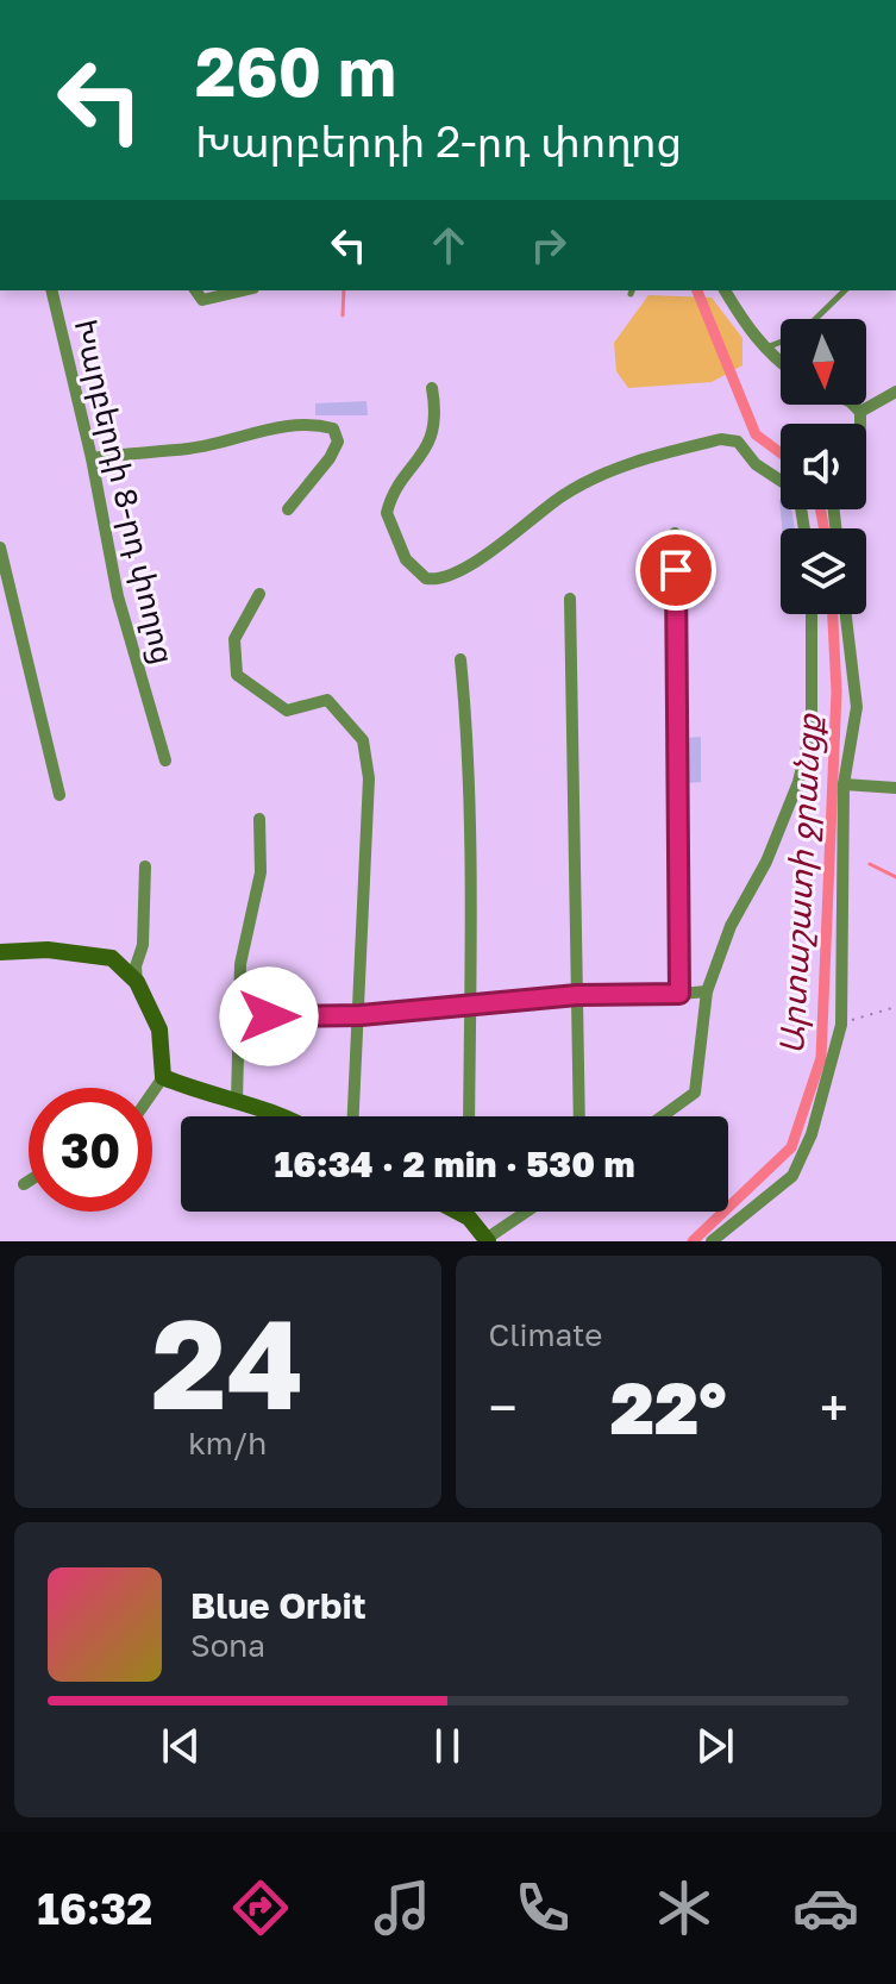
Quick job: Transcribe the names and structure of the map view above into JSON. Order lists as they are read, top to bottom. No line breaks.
{"streets":{"street":["Խարբերդի 8-րդ փողոց"]},"water":["Արտաշատի ջրանցք"],"north":"bottom","page":{"turn":["260 m","Խարբերդի 2-րդ փողոց"],"limit":"30","trip":"16:34 · 2 min · 530 m","tile":[["24","km/h"],"Climate"],"heat":["−","22°","+"],"song":["Blue Orbit","Sona"],"tabs":"16:32"}}
